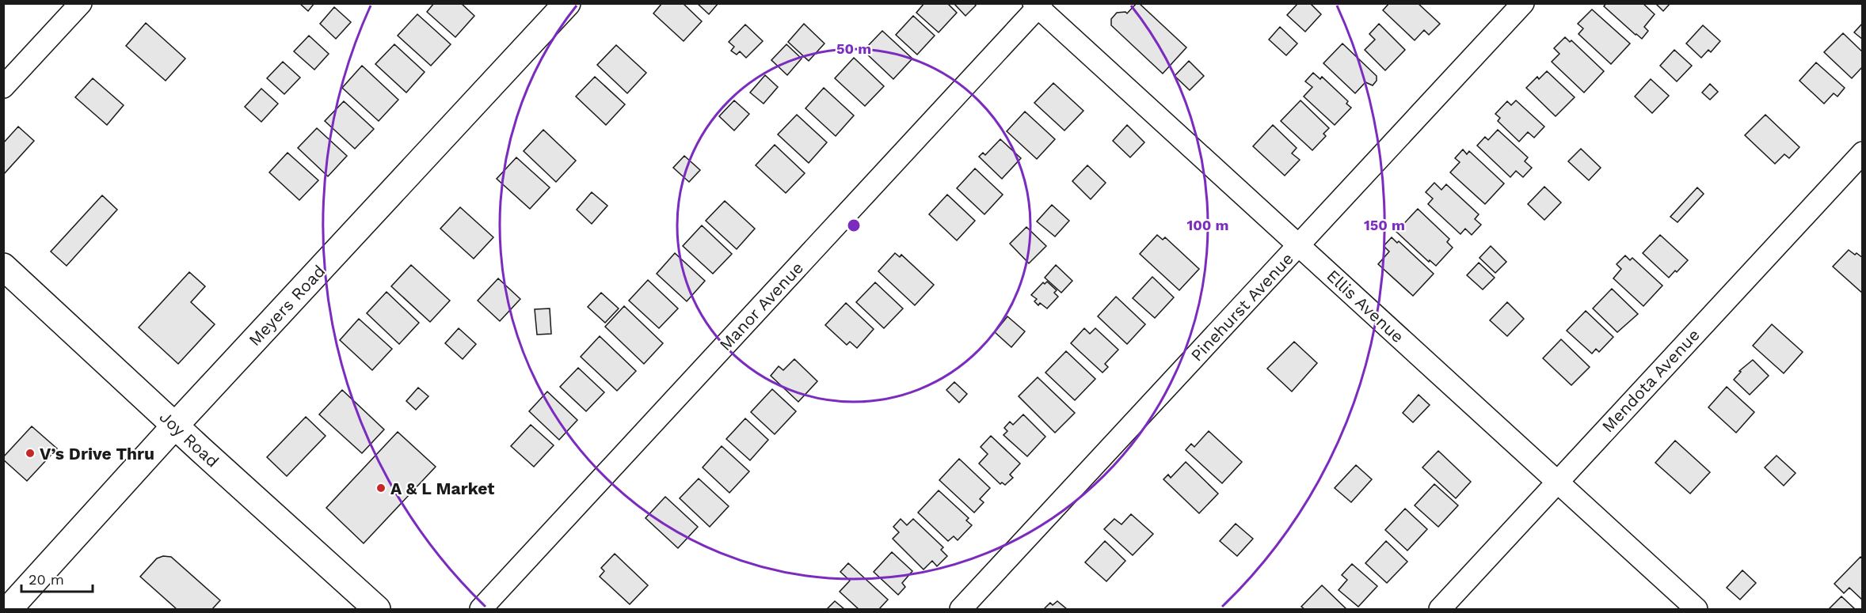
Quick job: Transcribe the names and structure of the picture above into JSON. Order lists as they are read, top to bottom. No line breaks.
{"streets":{"street":["Meyers Road","Manor Avenue","Ellis Avenue","Pinehurst Avenue","Mendota Avenue","Joy Road"]},"crossings":[["Meyers Road","Joy Road"],["Manor Avenue","Ellis Avenue"],["Ellis Avenue","Pinehurst Avenue"],["Ellis Avenue","Mendota Avenue"]],"places":["V’s Drive Thru","A & L Market"],"scale_bar":"20 m","rings":["50 m","100 m","150 m"]}
